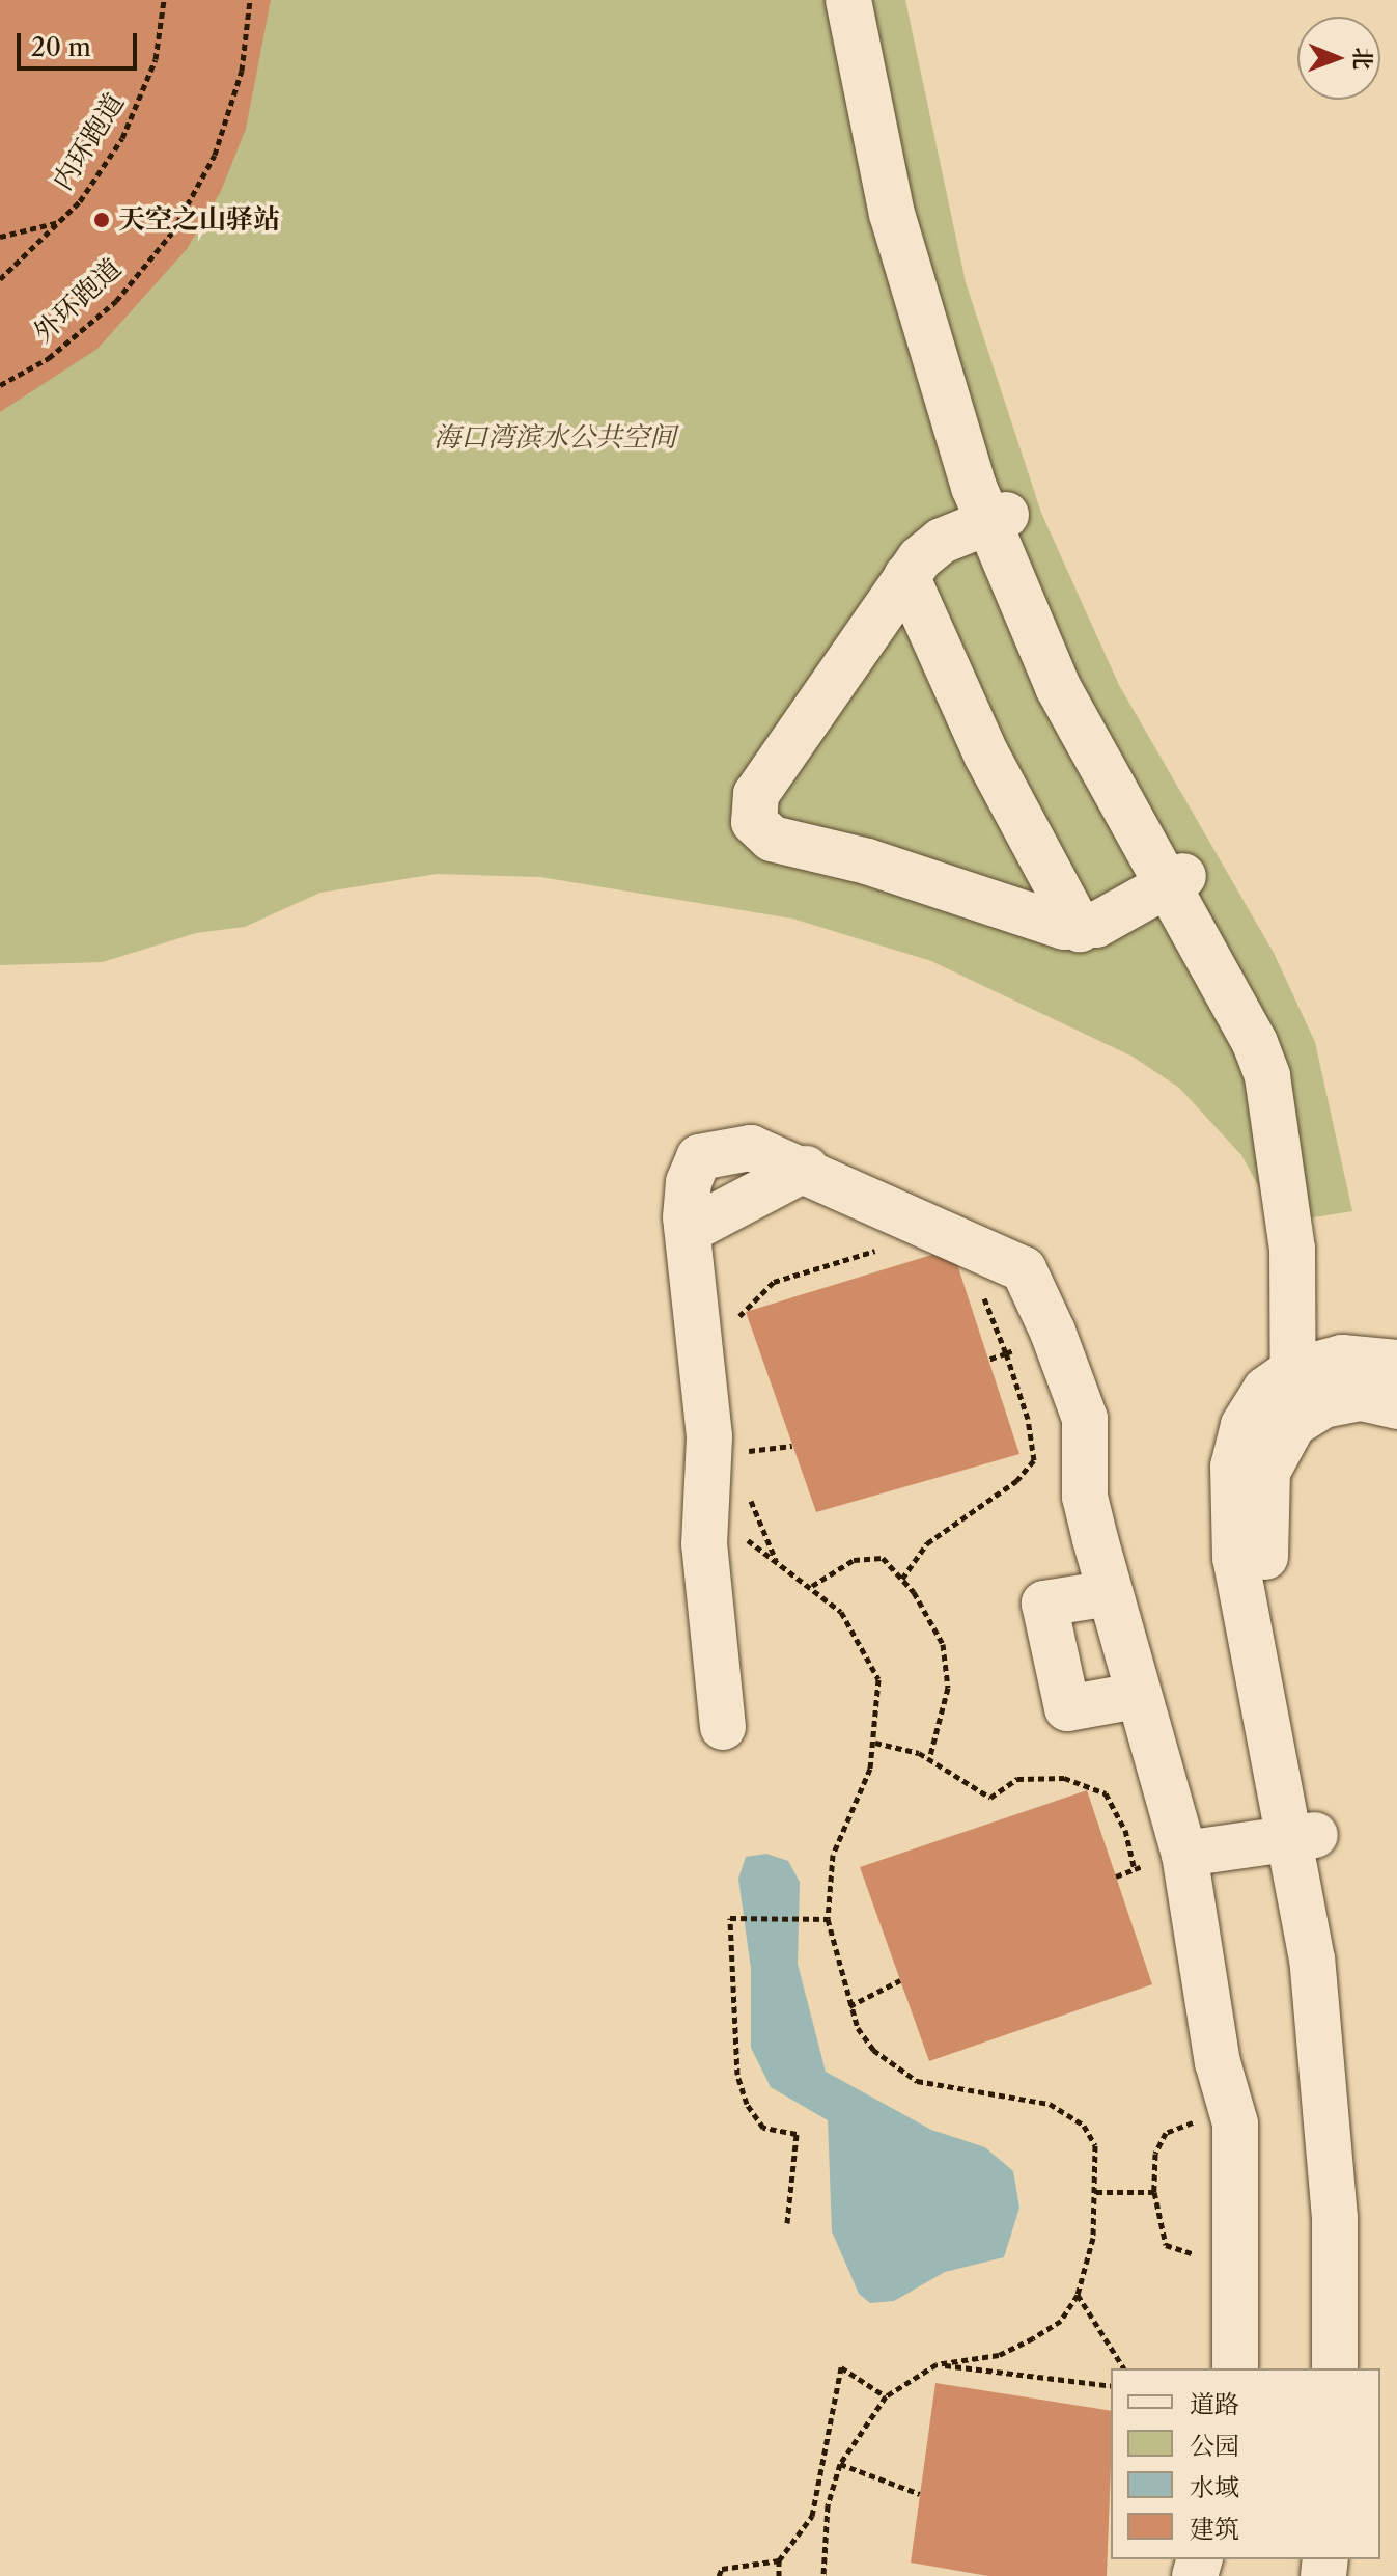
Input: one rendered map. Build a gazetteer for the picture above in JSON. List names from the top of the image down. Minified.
{"streets":{"path":["内环跑道","外环跑道"]},"parks":["海口湾滨水公共空间"],"places":["天空之山驿站"],"legend":["道路","公园","水域","建筑"],"scale_bar":"20 m","north":"right"}
